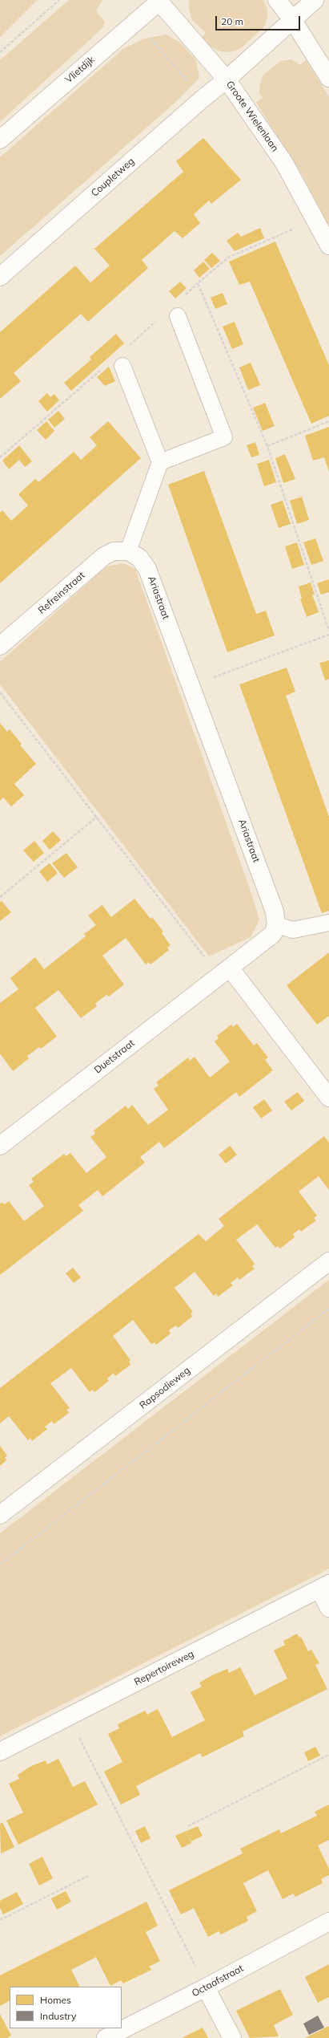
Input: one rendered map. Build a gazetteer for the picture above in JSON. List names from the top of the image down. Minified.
{"streets":{"street":["Vlietdijk","Groote Wielenlaan","Coupletweg","Refreinstraat","Ariastraat","Duetstraat","Rapsodieweg","Repertoireweg","Octaafstraat"]},"crossings":[["Vlietdijk","Groote Wielenlaan"],["Groote Wielenlaan","Coupletweg"],["Refreinstraat","Ariastraat"]],"legend":["Homes","Industry"],"scale_bar":"20 m"}
